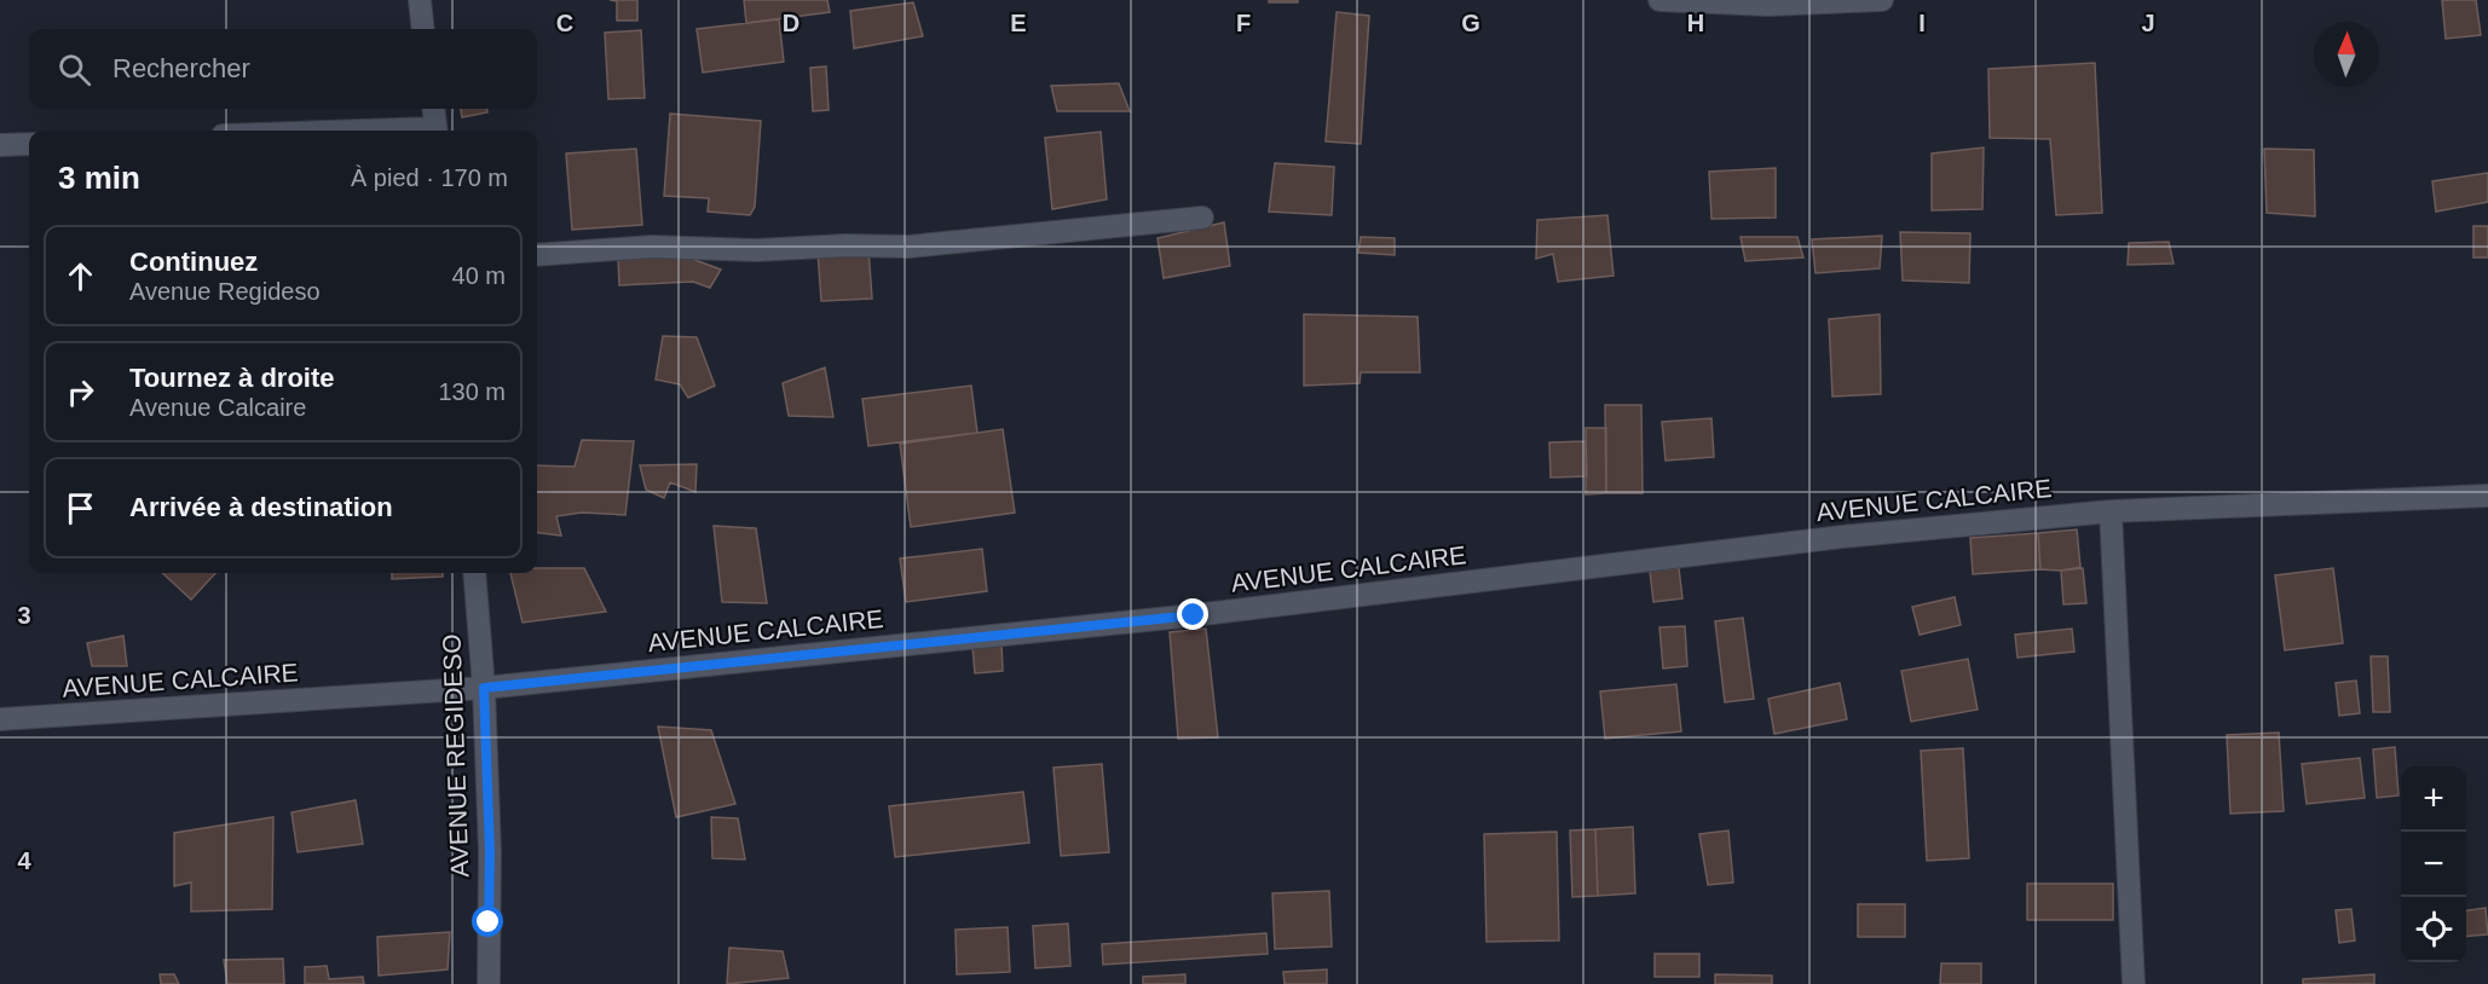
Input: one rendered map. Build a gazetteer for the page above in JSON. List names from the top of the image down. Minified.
{"streets":{"street":["AVENUE CALCAIRE","AVENUE REGIDESO"]},"crossings":[["AVENUE CALCAIRE","AVENUE REGIDESO"]],"north":"top","page":{"search":"Rechercher","heading":["3 min","À pied · 170 m"],"list":[["Continuez","Avenue Regideso","40 m"],["Tournez à droite","Avenue Calcaire","130 m"],"Arrivée à destination"],"map_buttons":["+","−"]},"grid":{"columns":["C","D","E","F","G","H","I","J"],"rows":["3","4"]}}
